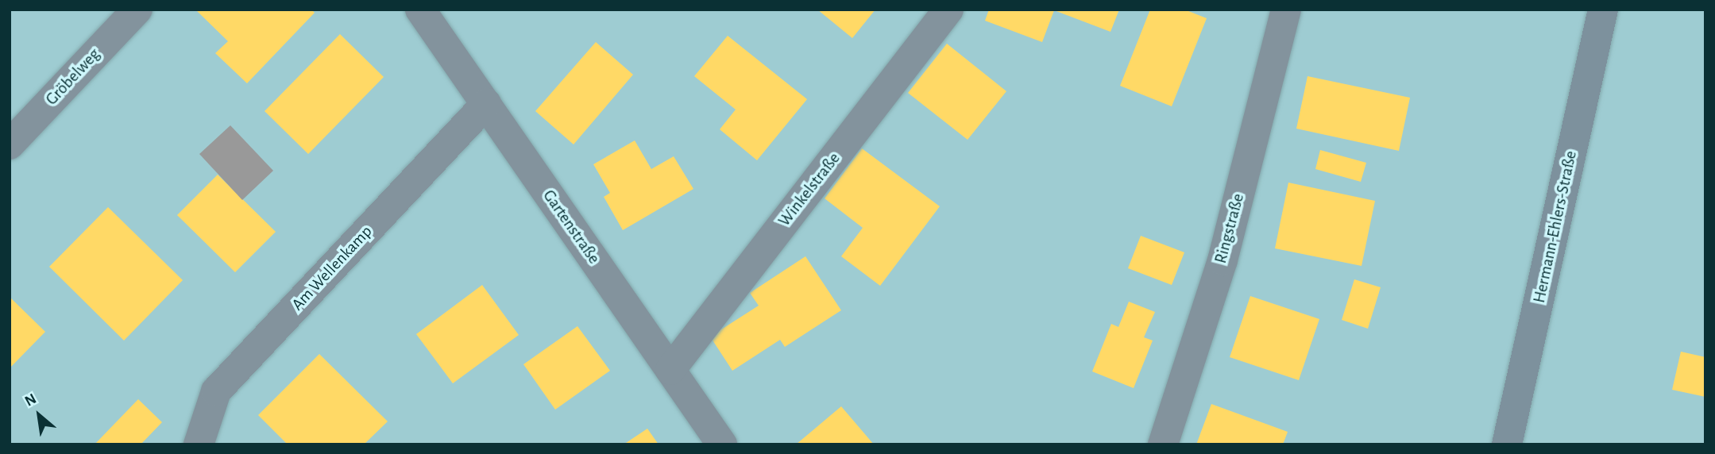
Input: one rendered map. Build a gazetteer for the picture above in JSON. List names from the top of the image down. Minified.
{"streets":{"street":["Gröbelweg","Winkelstraße","Gartenstraße","Hermann-Ehlers-Straße","Ringstraße","Am Wellenkamp"]},"crossings":[["Winkelstraße","Gartenstraße"],["Gartenstraße","Am Wellenkamp"]],"north":"top left"}
